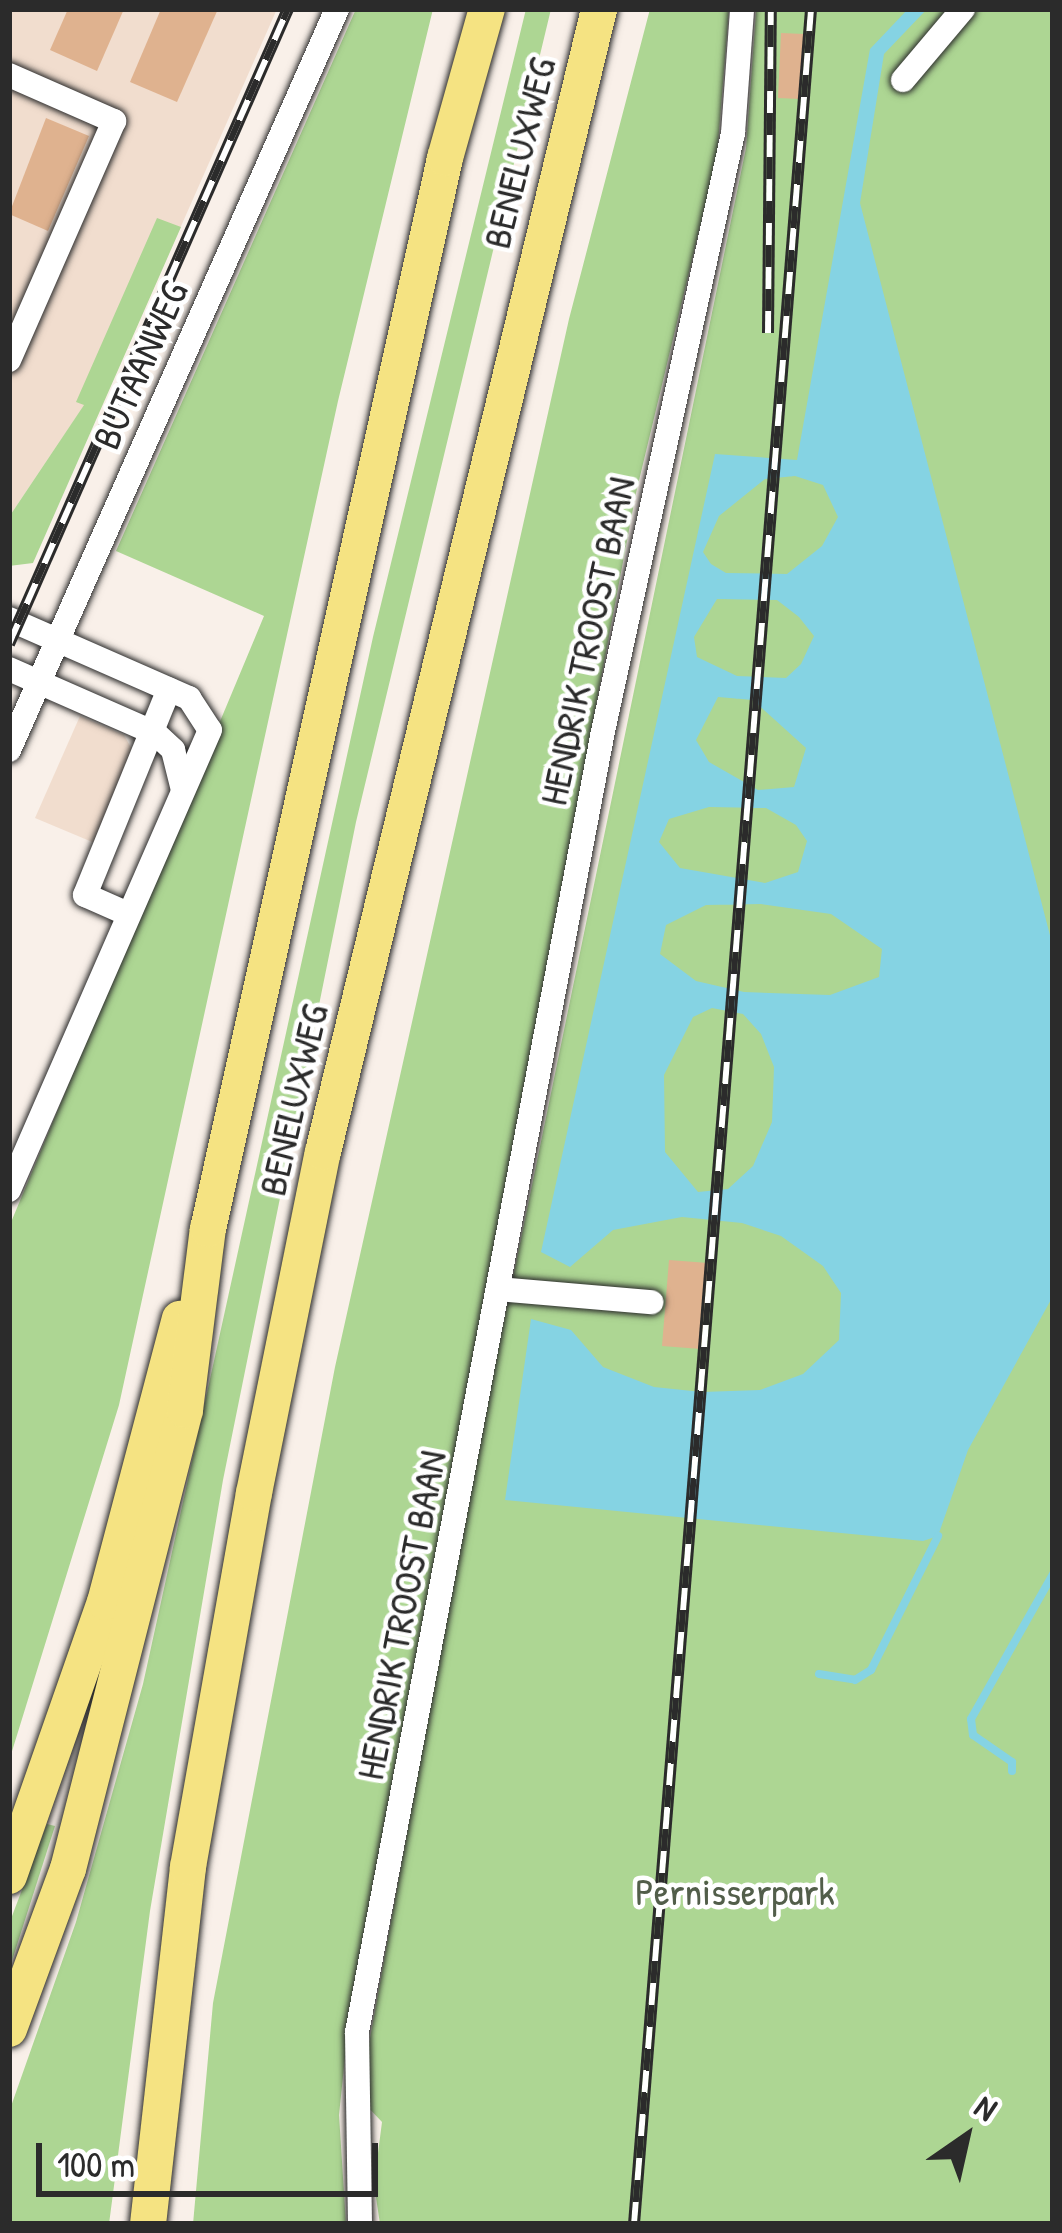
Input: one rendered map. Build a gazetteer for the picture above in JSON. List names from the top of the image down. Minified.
{"streets":{"highway":["BENELUXWEG"],"street":["BUTAANWEG","HENDRIK TROOST BAAN"]},"parks":["Pernisserpark"],"scale_bar":"100 m","north":"top right"}
